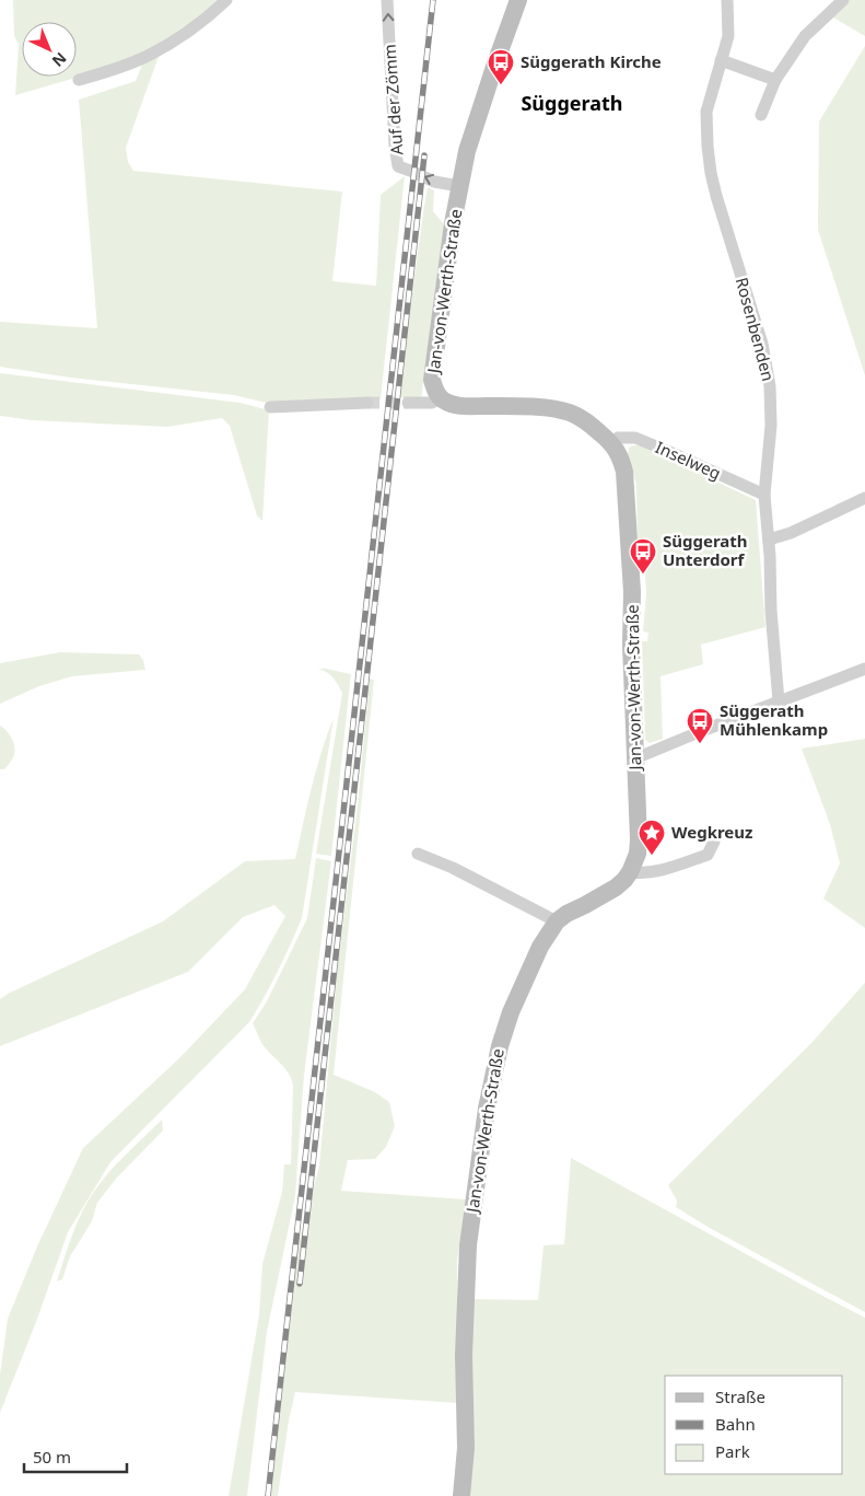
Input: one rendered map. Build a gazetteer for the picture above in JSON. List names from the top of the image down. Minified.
{"streets":{"main road":["Jan-von-Werth-Straße"],"street":["Auf der Zömm","Rosenbenden","Inselweg"]},"crossings":[["Auf der Zömm","Jan-von-Werth-Straße"],["Jan-von-Werth-Straße","Inselweg"],["Rosenbenden","Inselweg"]],"one_way":["Auf der Zömm"],"districts":["Süggerath"],"places":{"bus stop":["Süggerath Kirche","Süggerath Unterdorf","Süggerath Mühlenkamp"],"place":["Wegkreuz"]},"legend":["Straße","Bahn","Park"],"scale_bar":"50 m","north":"bottom right"}
